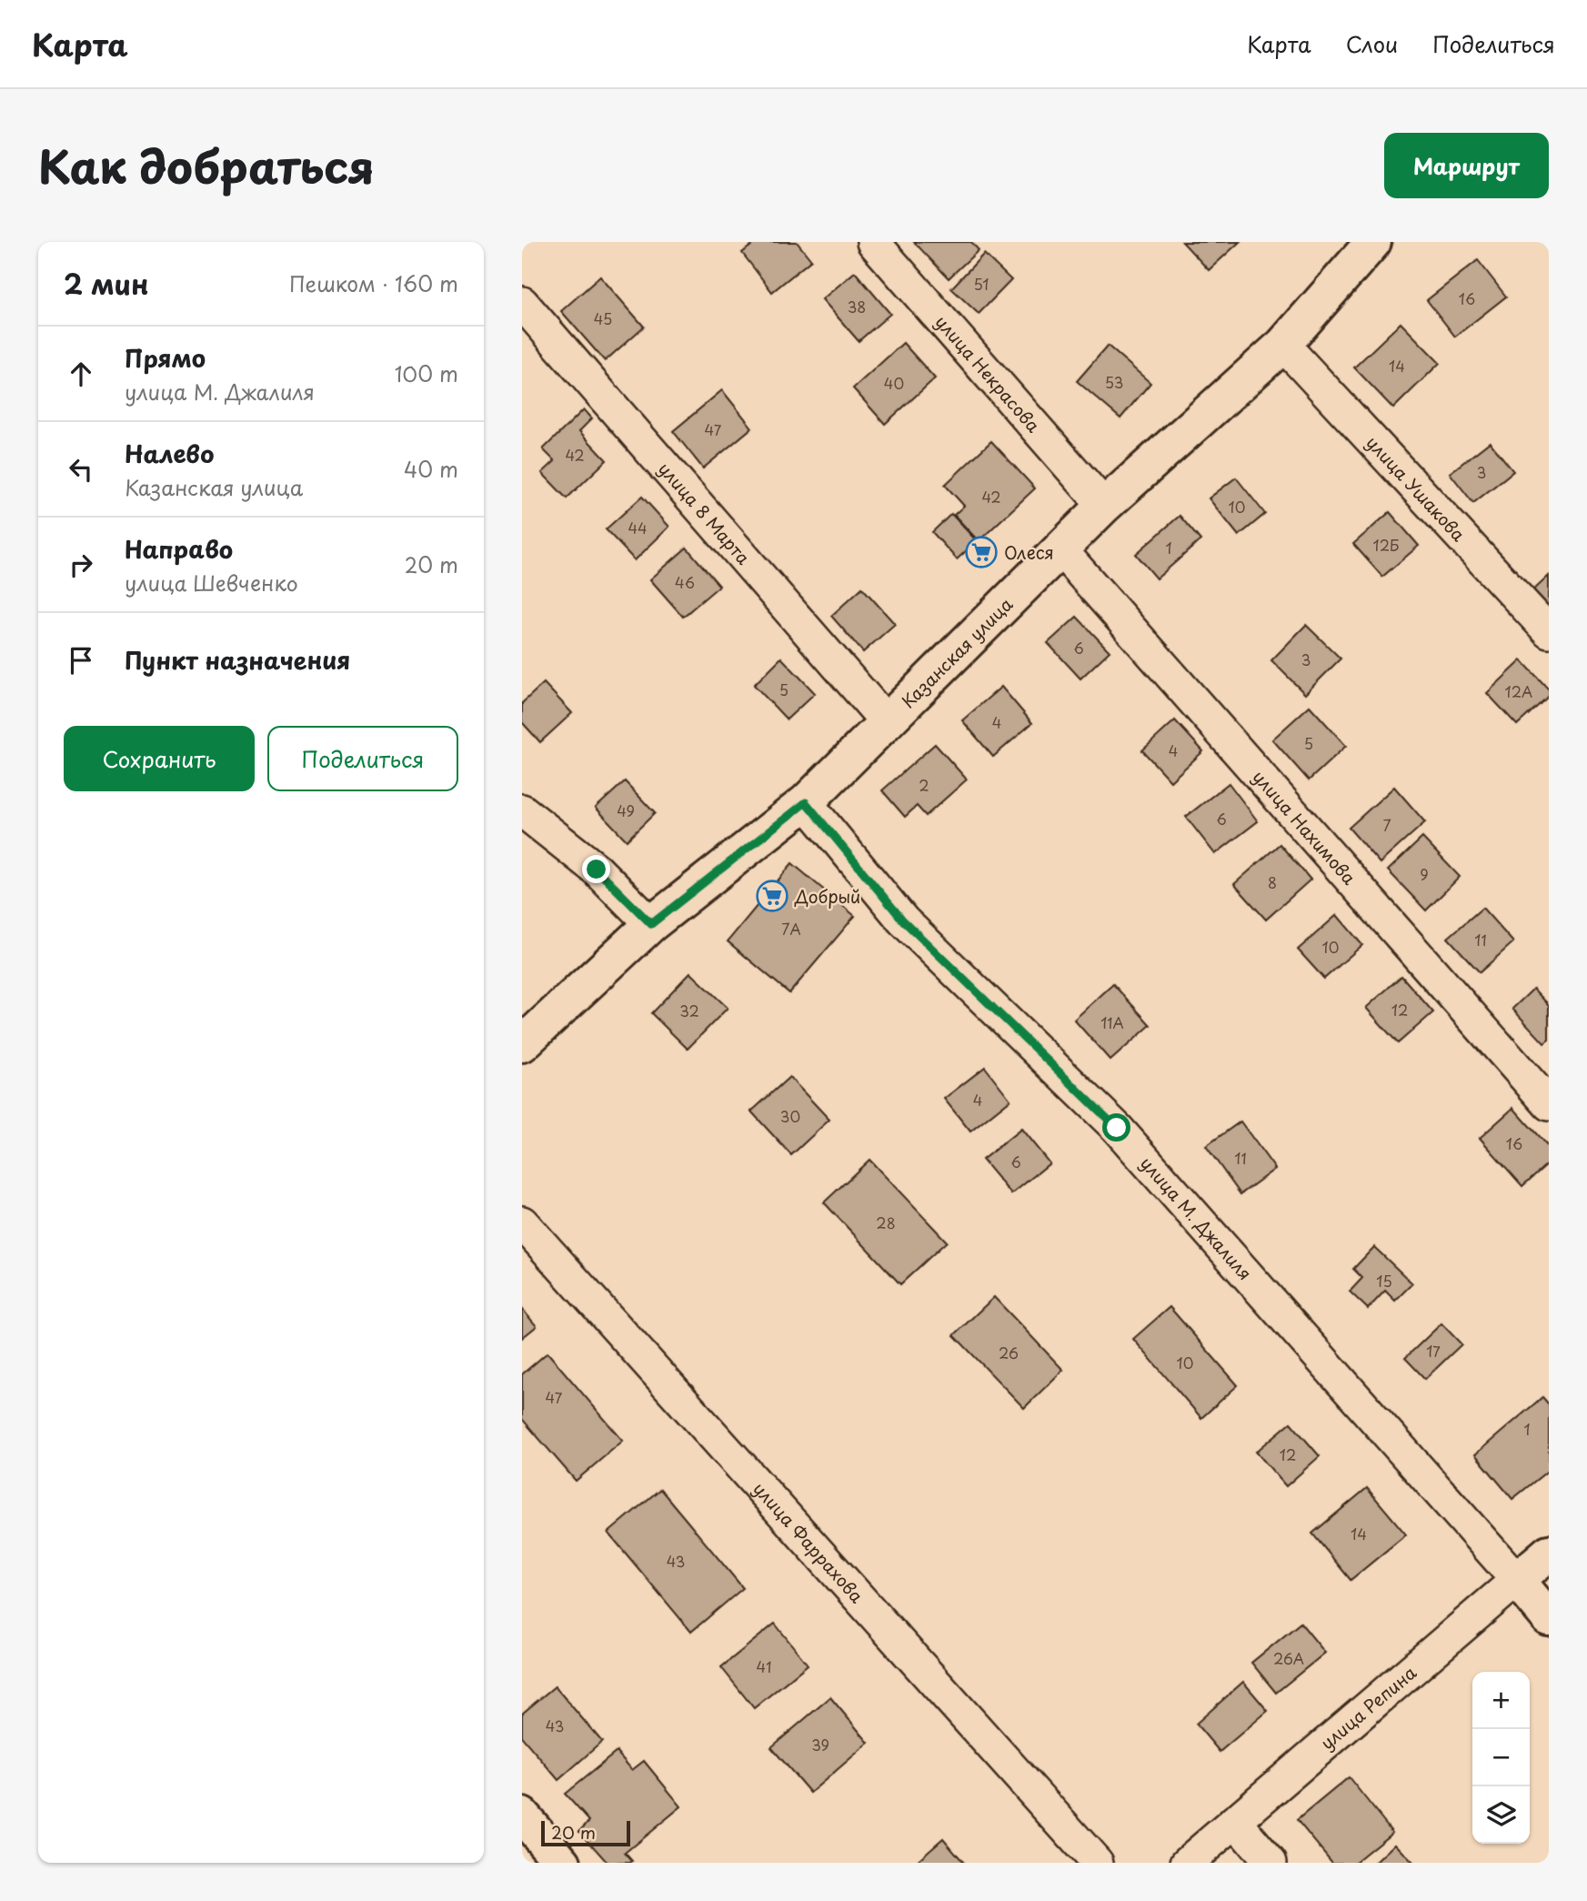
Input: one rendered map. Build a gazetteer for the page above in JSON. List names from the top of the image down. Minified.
{"streets":{"street":["улица Некрасова","улица Ушакова","улица 8 Марта","Казанская улица","улица Нахимова","улица М. Джалиля","улица Фаррахова","улица Репина"]},"crossings":[["улица Некрасова","Казанская улица"],["улица Ушакова","Казанская улица"],["улица 8 Марта","Казанская улица"],["Казанская улица","улица Нахимова"],["Казанская улица","улица М. Джалиля"],["улица М. Джалиля","улица Репина"]],"places":{"supermarket":["Олеся","Добрый"]},"house_numbers":["51","16","38","45","14","53","40","47","42","3","42","10","44","12Б","1","46","6","3","5","12А","4","5","4","2","49","6","7","9","8","7А","11","10","12","32","11А","4","30","16","11","6","28","15","17","26","10","47","1","12","14","43","26А","41","43","39"],"scale_bar":"20 m","page":{"header":"Карта","nav":["Карта","Слои","Поделиться"],"title":"Как добраться","buttons":["Маршрут",["Сохранить","Поделиться"]],"heading":["2 мин","Пешком · 160 m"],"list":[["Прямо","улица М. Джалиля","100 m"],["Налево","Казанская улица","40 m"],["Направо","улица Шевченко","20 m"],"Пункт назначения"],"map_buttons":["+","−"],"scale":"20 m"}}
